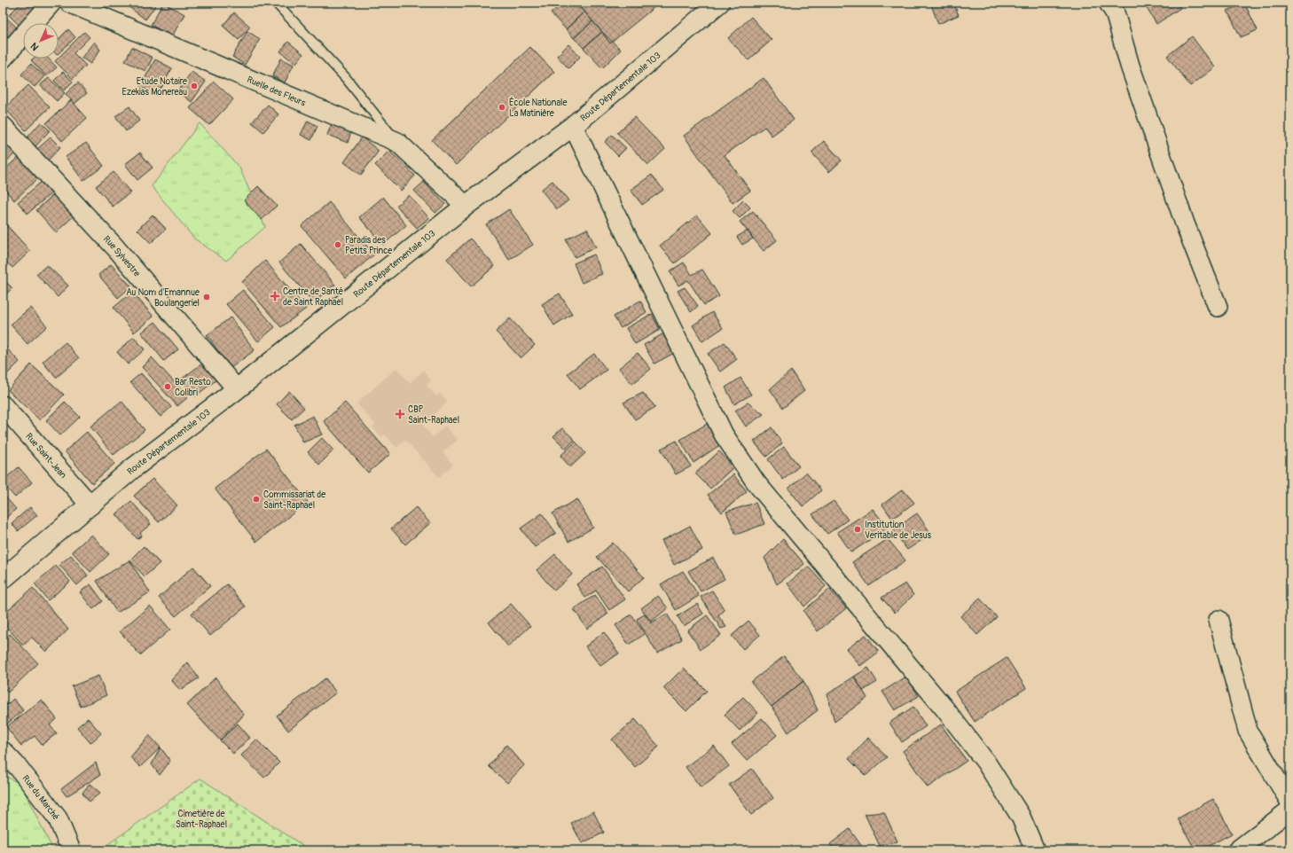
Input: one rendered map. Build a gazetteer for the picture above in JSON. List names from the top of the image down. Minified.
{"streets":{"main road":["Route Départementale 103"],"street":["Ruelle des Fleurs","Rue Sylvestre","Rue Saint-Jean","Rue du Marché"]},"crossings":[["Route Départementale 103","Ruelle des Fleurs"],["Route Départementale 103","Rue Sylvestre"],["Route Départementale 103","Rue Saint-Jean"]],"parks":["Cimetière de Saint-Raphaël"],"places":{"other":["Etude Notaire Ezekias Monereau","École Nationale La Matinière","Paradis des Petits Prince","Au Nom d'Emannue Boulangeriel","Bar Resto Colibri","Commissariat de Saint-Raphaël","Institution Veritable de Jesus"],"health":["Centre de Santé de Saint Raphaël","CBP Saint-Raphaël"]},"north":"bottom left"}
